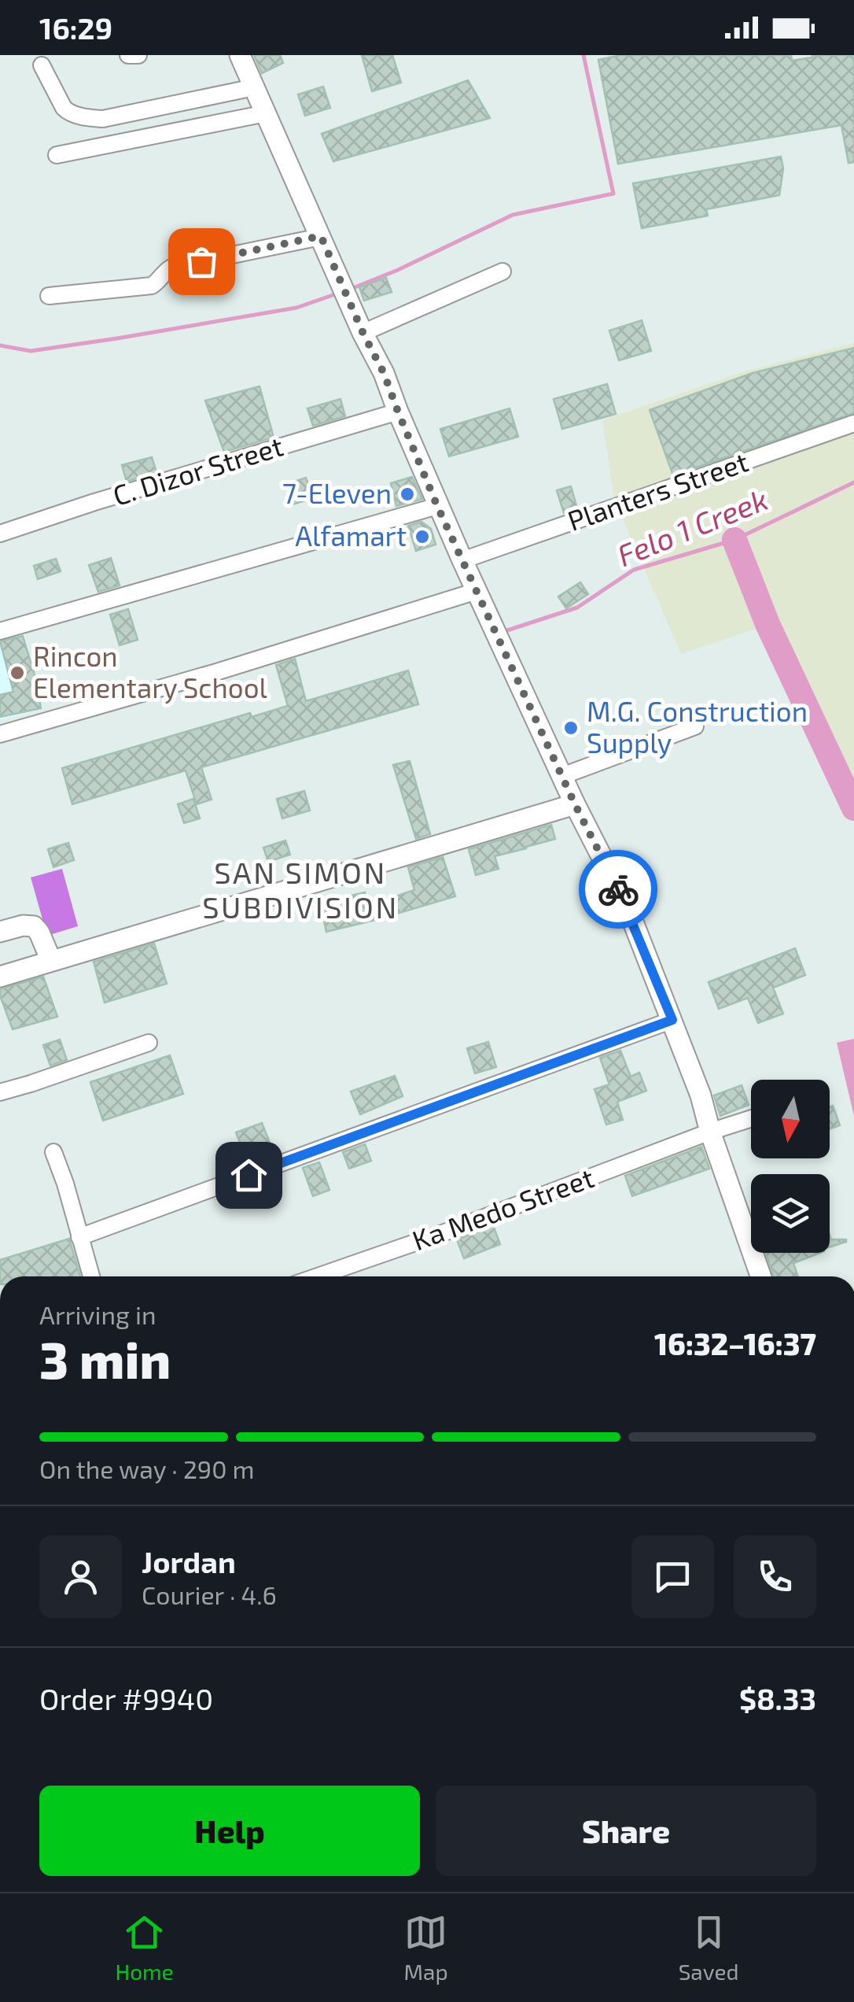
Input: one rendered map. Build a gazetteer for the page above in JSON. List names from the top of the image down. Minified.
{"streets":{"street":["C. Dizor Street","Planters Street","Ka Medo Street"]},"districts":["SAN SIMON SUBDIVISION"],"water":["Felo 1 Creek"],"places":["7-Eleven","Alfamart","Rincon Elementary School","M.G. Construction Supply"],"north":"bottom","page":{"status":"16:29","heading":["3 min","Arriving in","16:32–16:37"],"panel":["Jordan","Courier · 4.6","Order #9940","$8.33"],"bar":"On the way · 290 m","buttons":["Help","Share"],"tabs":["Home","Map","Saved"]}}
